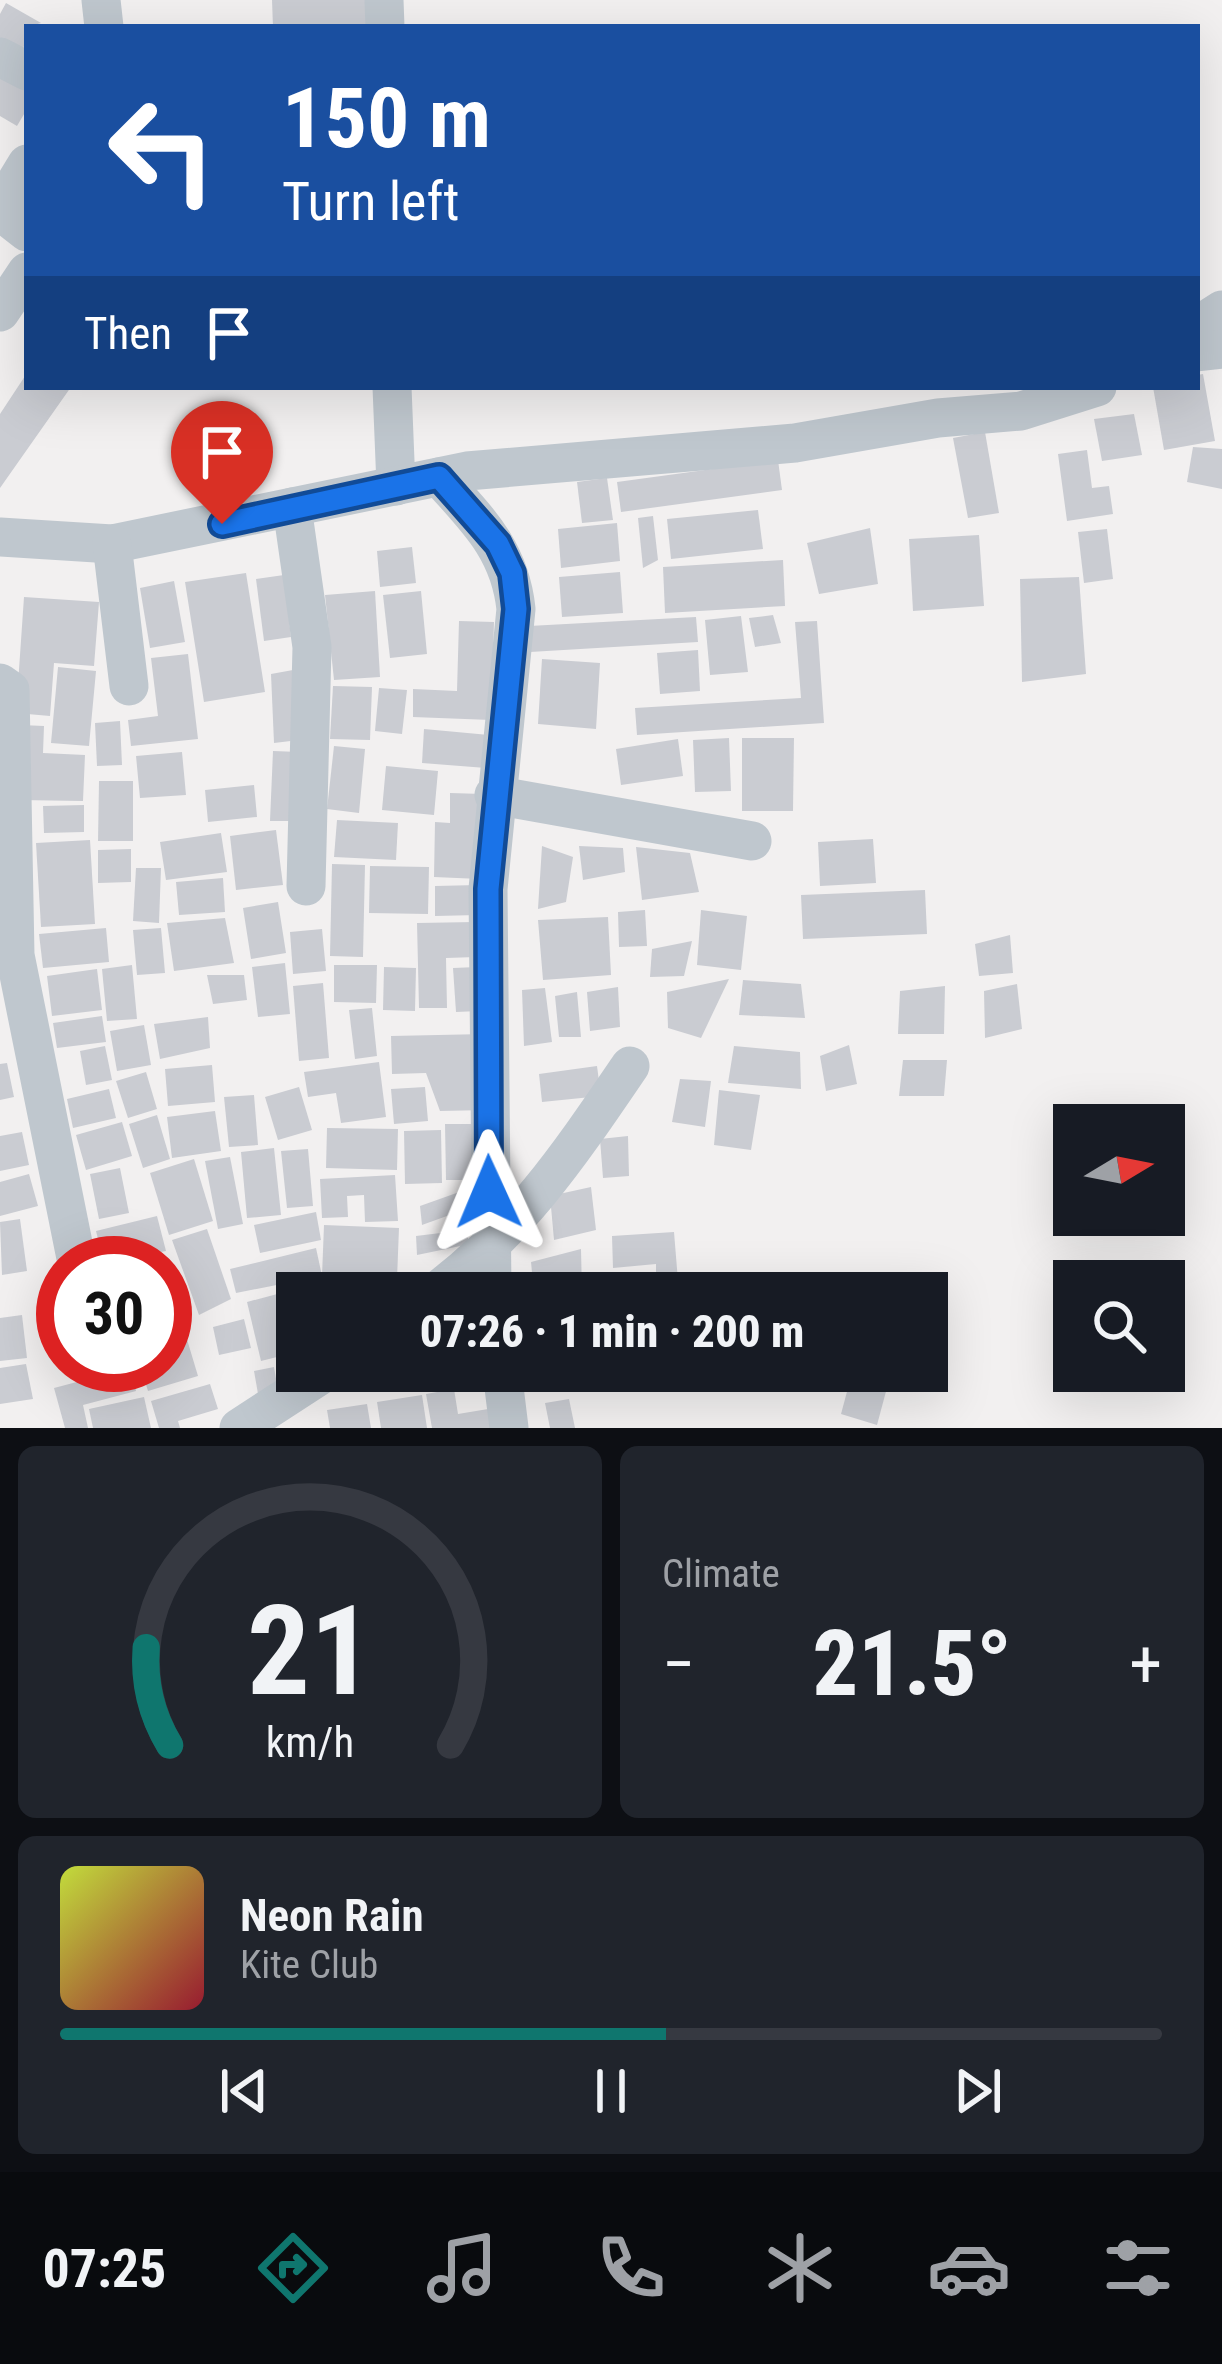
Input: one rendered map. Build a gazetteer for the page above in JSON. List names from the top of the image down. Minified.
{"north":"right","page":{"turn":["150 m","Turn left"],"then":"Then","limit":"30","trip":"07:26 · 1 min · 200 m","tile":"Climate","heat":["−","21.5°","+"],"song":["Neon Rain","Kite Club"],"tabs":"07:25","gauge":["21","km/h"]}}
